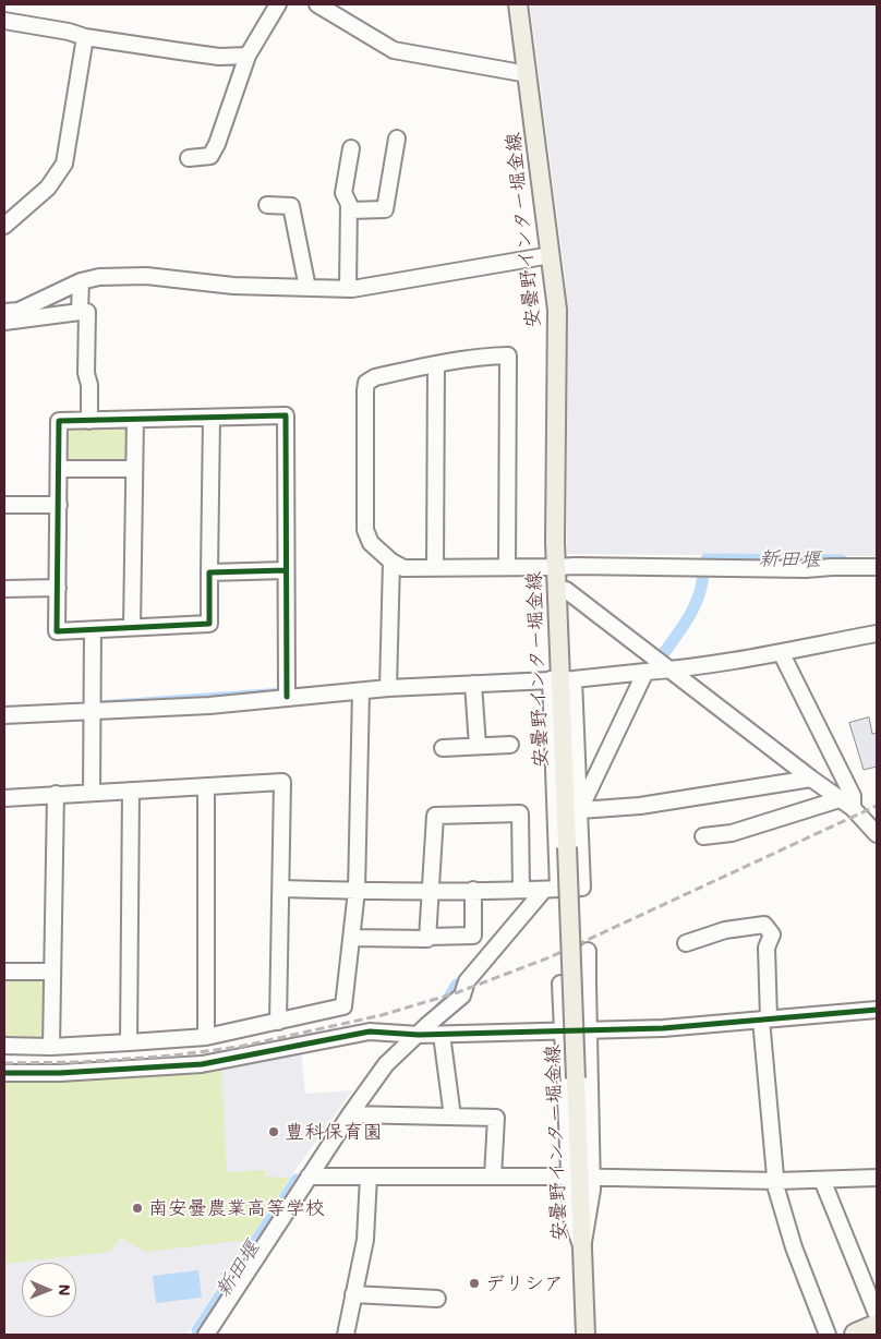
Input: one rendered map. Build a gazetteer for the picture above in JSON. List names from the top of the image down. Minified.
{"streets":{"main road":["安曇野インター堀金線"]},"water":["新田堰"],"places":["豊科保育園","南安曇農業高等学校","デリシア"],"north":"right"}
